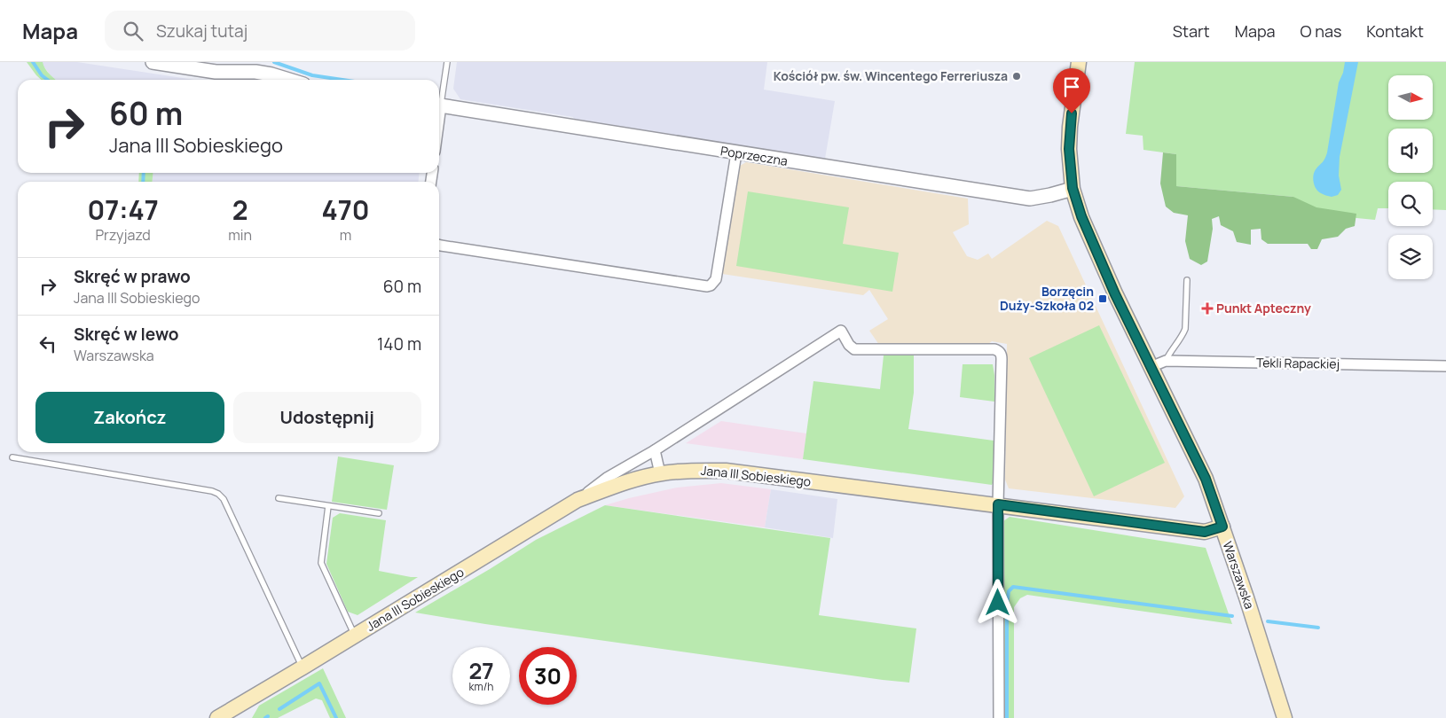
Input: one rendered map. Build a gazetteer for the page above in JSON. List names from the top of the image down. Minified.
{"streets":{"main road":["Jana III Sobieskiego","Warszawska"],"street":["Poprzeczna","Tekli Rapackiej"]},"crossings":[["Poprzeczna","Warszawska"],["Tekli Rapackiej","Warszawska"],["Jana III Sobieskiego","Warszawska"]],"places":{"other":["Kościół pw. św. Wincentego Ferreriusza"],"transit":["Borzęcin Duży-Szkoła 02"],"health":["Punkt Apteczny"]},"north":"right","page":{"header":"Mapa","search":"Szukaj tutaj","nav":["Start","Mapa","O nas","Kontakt"],"turn":["60 m","Jana III Sobieskiego"],"eta":["07:47","Przyjazd","2","min","470","m"],"list":[{"name":"Skręć w prawo","note":"Jana III Sobieskiego","value":"60 m"},{"name":"Skręć w lewo","note":"Warszawska","value":"140 m"}],"buttons":["Zakończ","Udostępnij"],"speed":"27 km/h","limit":"30"}}
